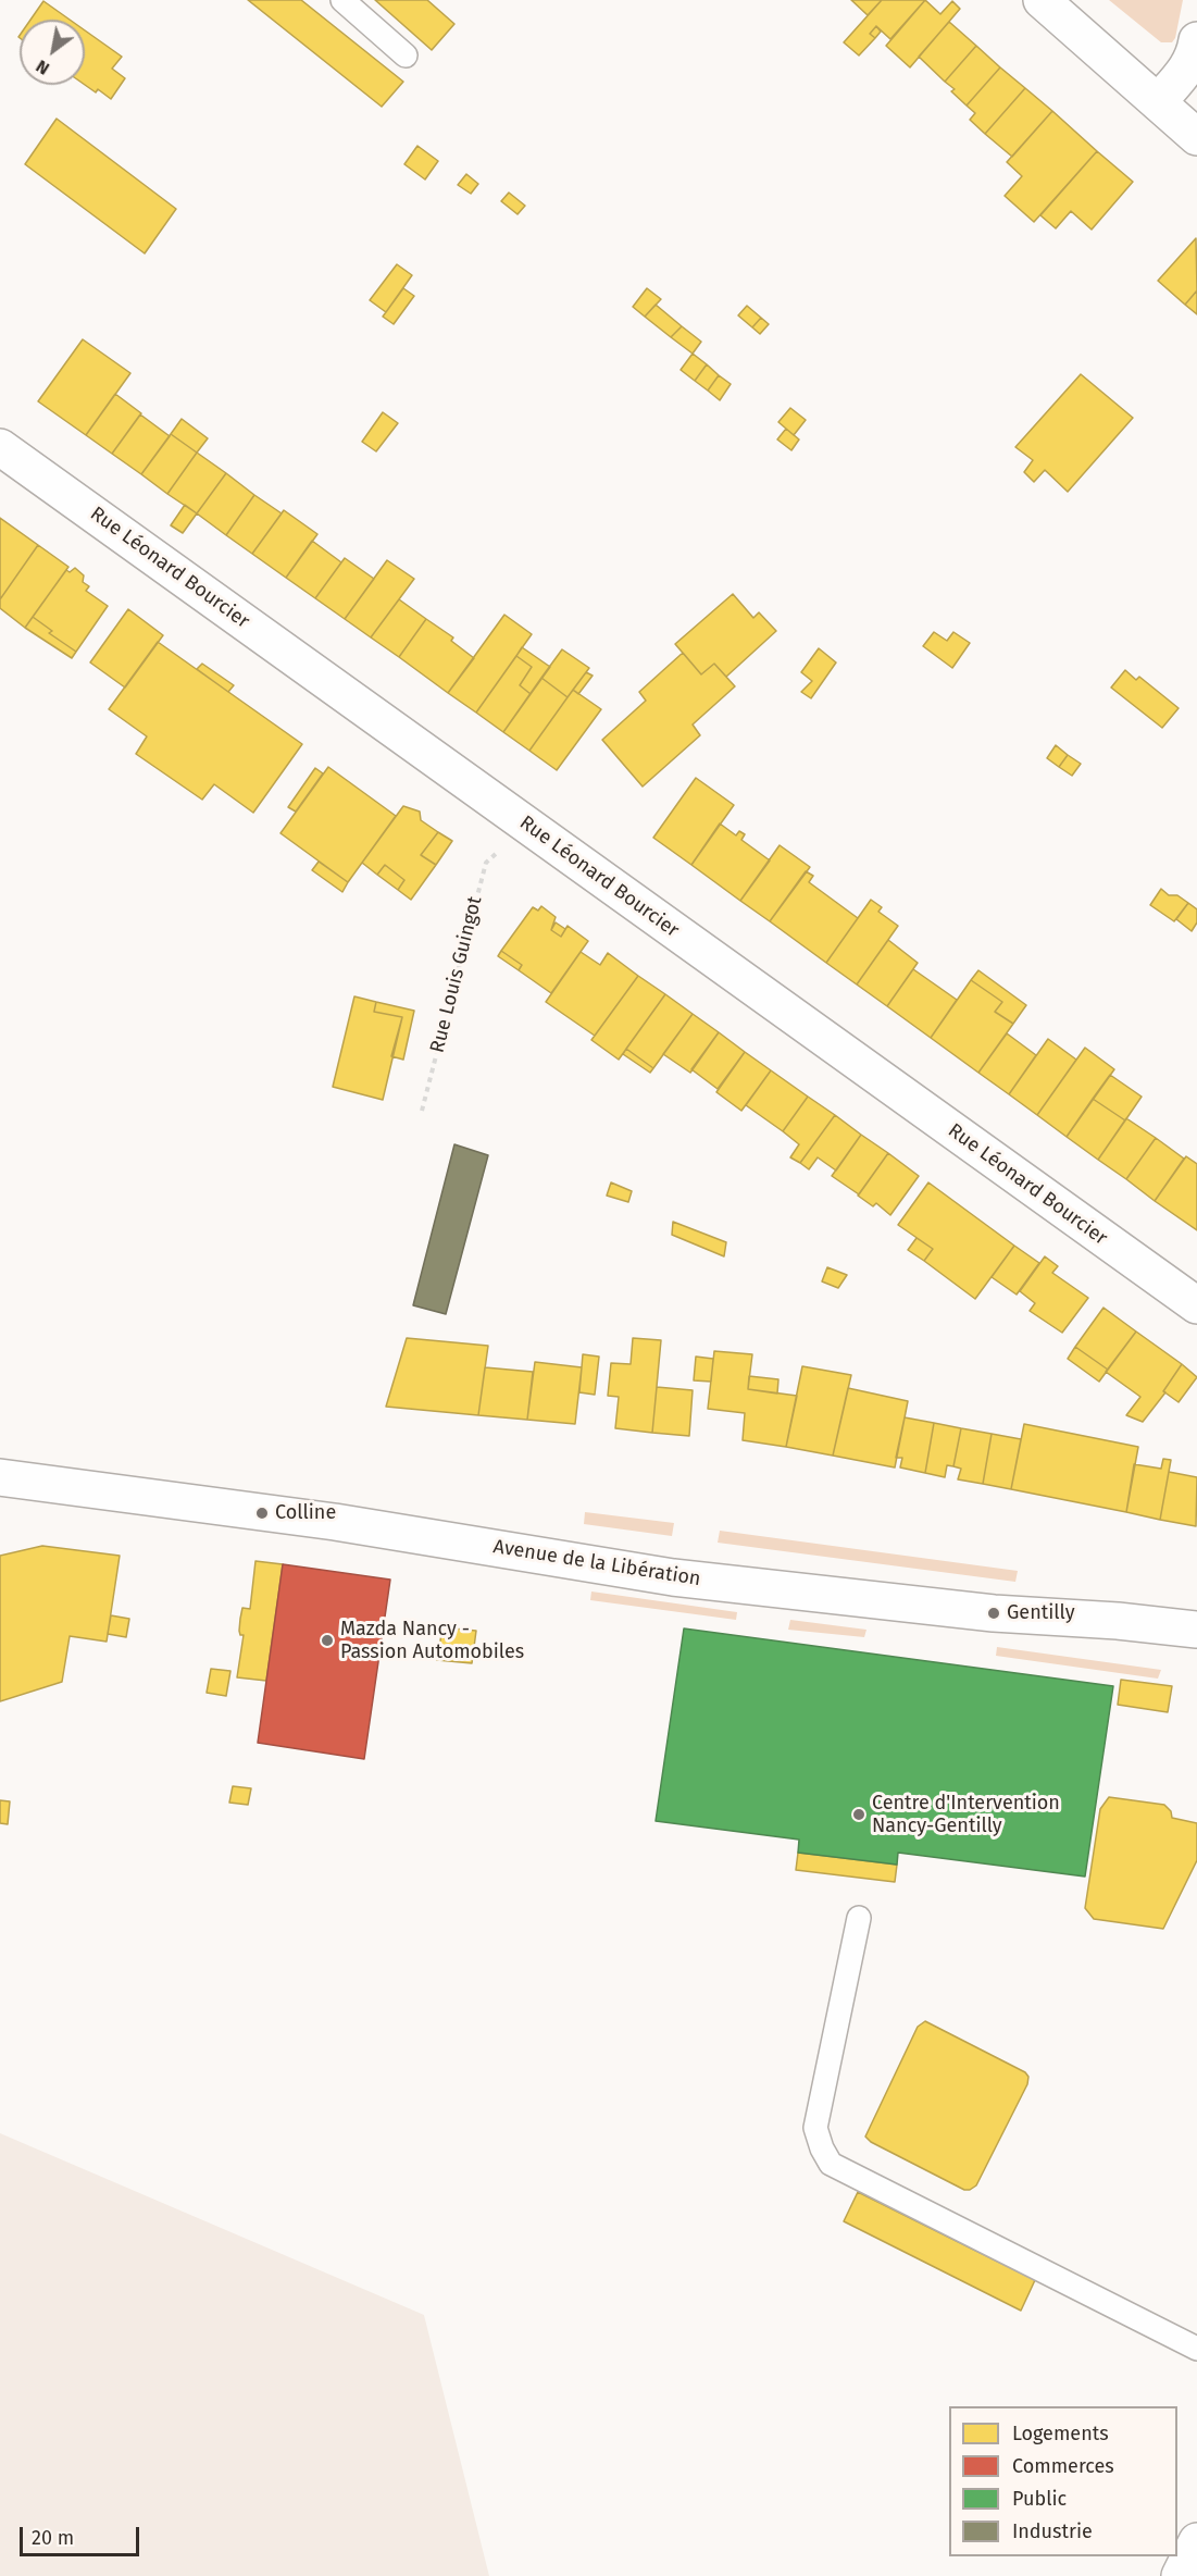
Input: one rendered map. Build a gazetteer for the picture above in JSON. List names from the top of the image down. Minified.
{"streets":{"street":["Rue Léonard Bourcier","Avenue de la Libération"],"path":["Rue Louis Guingot"]},"places":["Colline","Gentilly","Mazda Nancy - Passion Automobiles","Centre d'Intervention Nancy-Gentilly"],"legend":["Logements","Commerces","Public","Industrie"],"scale_bar":"20 m","north":"bottom left"}
